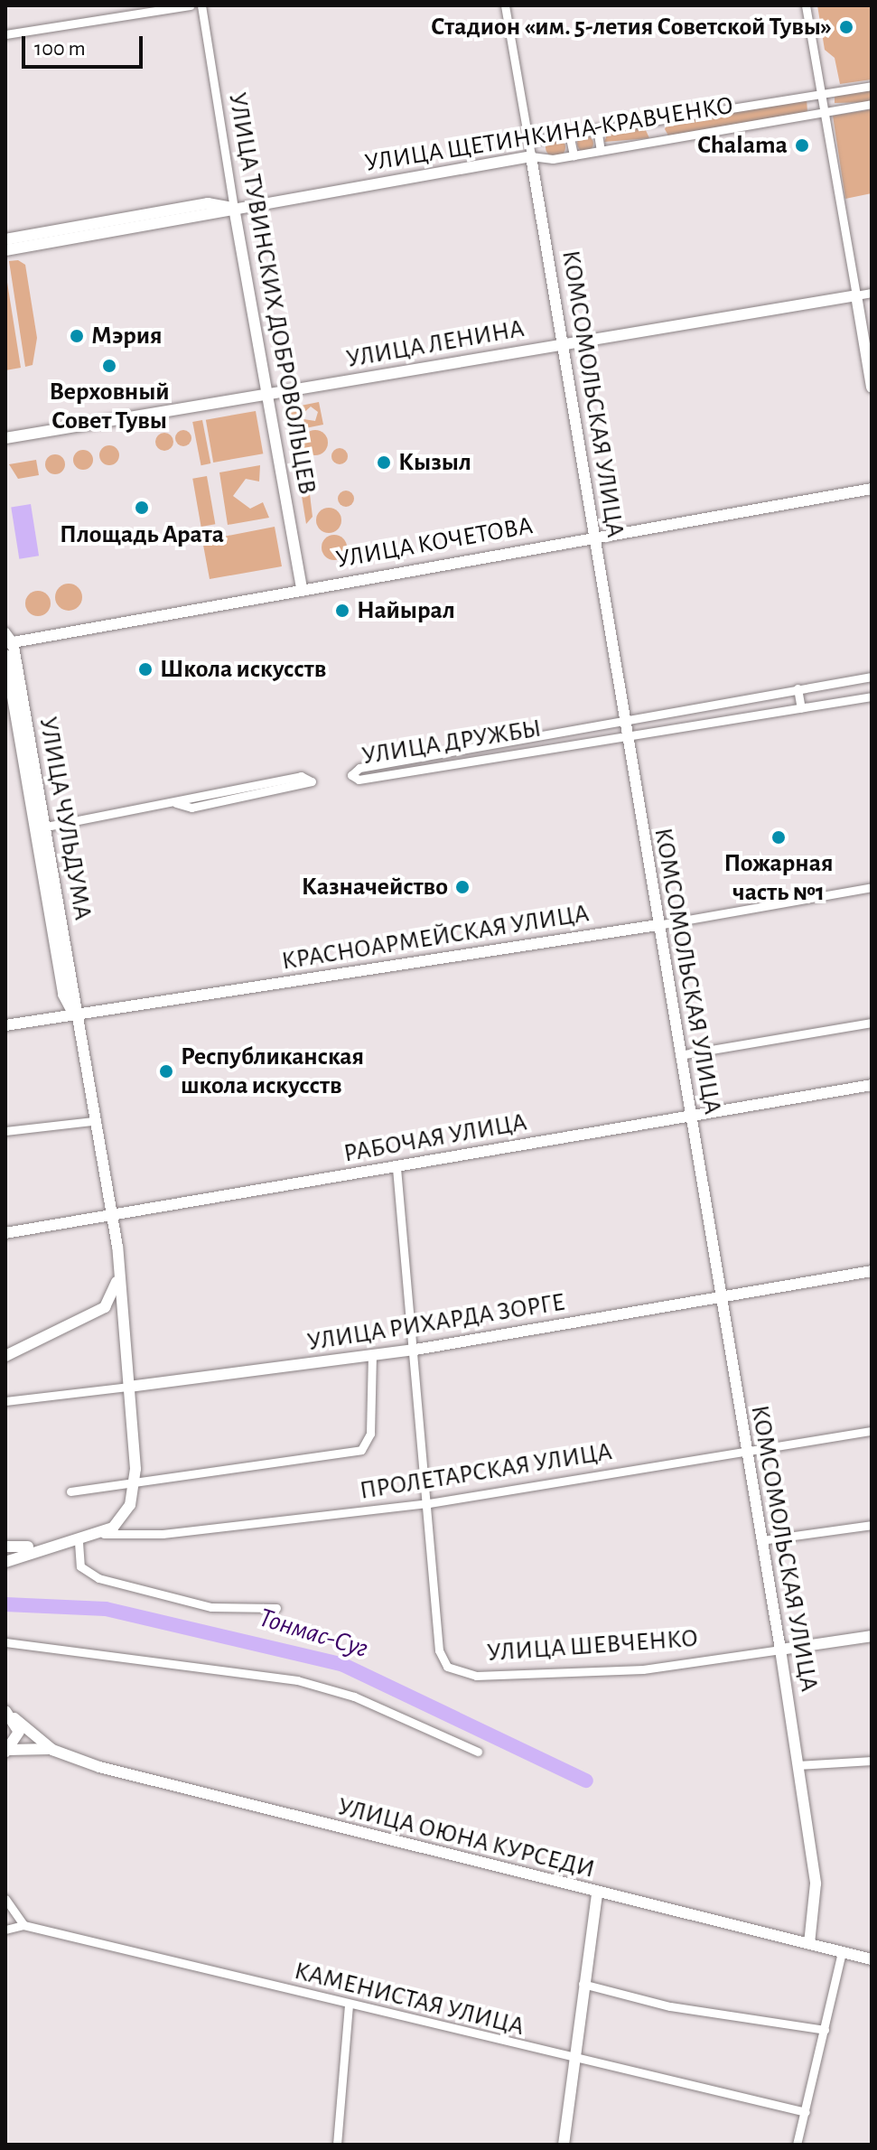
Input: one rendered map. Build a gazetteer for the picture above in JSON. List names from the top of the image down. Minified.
{"streets":{"street":["УЛИЦА ЩЕТИНКИНА-КРАВЧЕНКО","УЛИЦА ТУВИНСКИХ ДОБРОВОЛЬЦЕВ","УЛИЦА ЛЕНИНА","КОМСОМОЛЬСКАЯ УЛИЦА","УЛИЦА КОЧЕТОВА","УЛИЦА ДРУЖБЫ","УЛИЦА ЧУЛЬДУМА","КРАСНОАРМЕЙСКАЯ УЛИЦА","РАБОЧАЯ УЛИЦА","УЛИЦА РИХАРДА ЗОРГЕ","ПРОЛЕТАРСКАЯ УЛИЦА","УЛИЦА ШЕВЧЕНКО","УЛИЦА ОЮНА КУРСЕДИ","КАМЕНИСТАЯ УЛИЦА"]},"crossings":[["УЛИЦА ЩЕТИНКИНА-КРАВЧЕНКО","УЛИЦА ТУВИНСКИХ ДОБРОВОЛЬЦЕВ"],["УЛИЦА ЩЕТИНКИНА-КРАВЧЕНКО","КОМСОМОЛЬСКАЯ УЛИЦА"],["УЛИЦА ТУВИНСКИХ ДОБРОВОЛЬЦЕВ","УЛИЦА ЛЕНИНА"],["УЛИЦА ТУВИНСКИХ ДОБРОВОЛЬЦЕВ","УЛИЦА КОЧЕТОВА"],["УЛИЦА ЛЕНИНА","КОМСОМОЛЬСКАЯ УЛИЦА"],["КОМСОМОЛЬСКАЯ УЛИЦА","УЛИЦА КОЧЕТОВА"],["КОМСОМОЛЬСКАЯ УЛИЦА","УЛИЦА ДРУЖБЫ"],["КОМСОМОЛЬСКАЯ УЛИЦА","КРАСНОАРМЕЙСКАЯ УЛИЦА"],["КОМСОМОЛЬСКАЯ УЛИЦА","РАБОЧАЯ УЛИЦА"],["КОМСОМОЛЬСКАЯ УЛИЦА","УЛИЦА РИХАРДА ЗОРГЕ"],["КОМСОМОЛЬСКАЯ УЛИЦА","ПРОЛЕТАРСКАЯ УЛИЦА"],["КОМСОМОЛЬСКАЯ УЛИЦА","УЛИЦА ШЕВЧЕНКО"],["КОМСОМОЛЬСКАЯ УЛИЦА","УЛИЦА ОЮНА КУРСЕДИ"],["УЛИЦА КОЧЕТОВА","УЛИЦА ЧУЛЬДУМА"],["УЛИЦА ЧУЛЬДУМА","КРАСНОАРМЕЙСКАЯ УЛИЦА"],["УЛИЦА ЧУЛЬДУМА","РАБОЧАЯ УЛИЦА"],["УЛИЦА ЧУЛЬДУМА","УЛИЦА РИХАРДА ЗОРГЕ"],["УЛИЦА ЧУЛЬДУМА","ПРОЛЕТАРСКАЯ УЛИЦА"],["ПРОЛЕТАРСКАЯ УЛИЦА","УЛИЦА ШЕВЧЕНКО"]],"water":["Тонмас-Суг"],"places":["Стадион «им. 5-летия Советской Тувы»","Chalama","Мэрия","Верховный Совет Тувы","Кызыл","Площадь Арата","Найырал","Школа искусств","Пожарная часть №1","Казначейство","Республиканская школа искусств"],"scale_bar":"100 m"}
